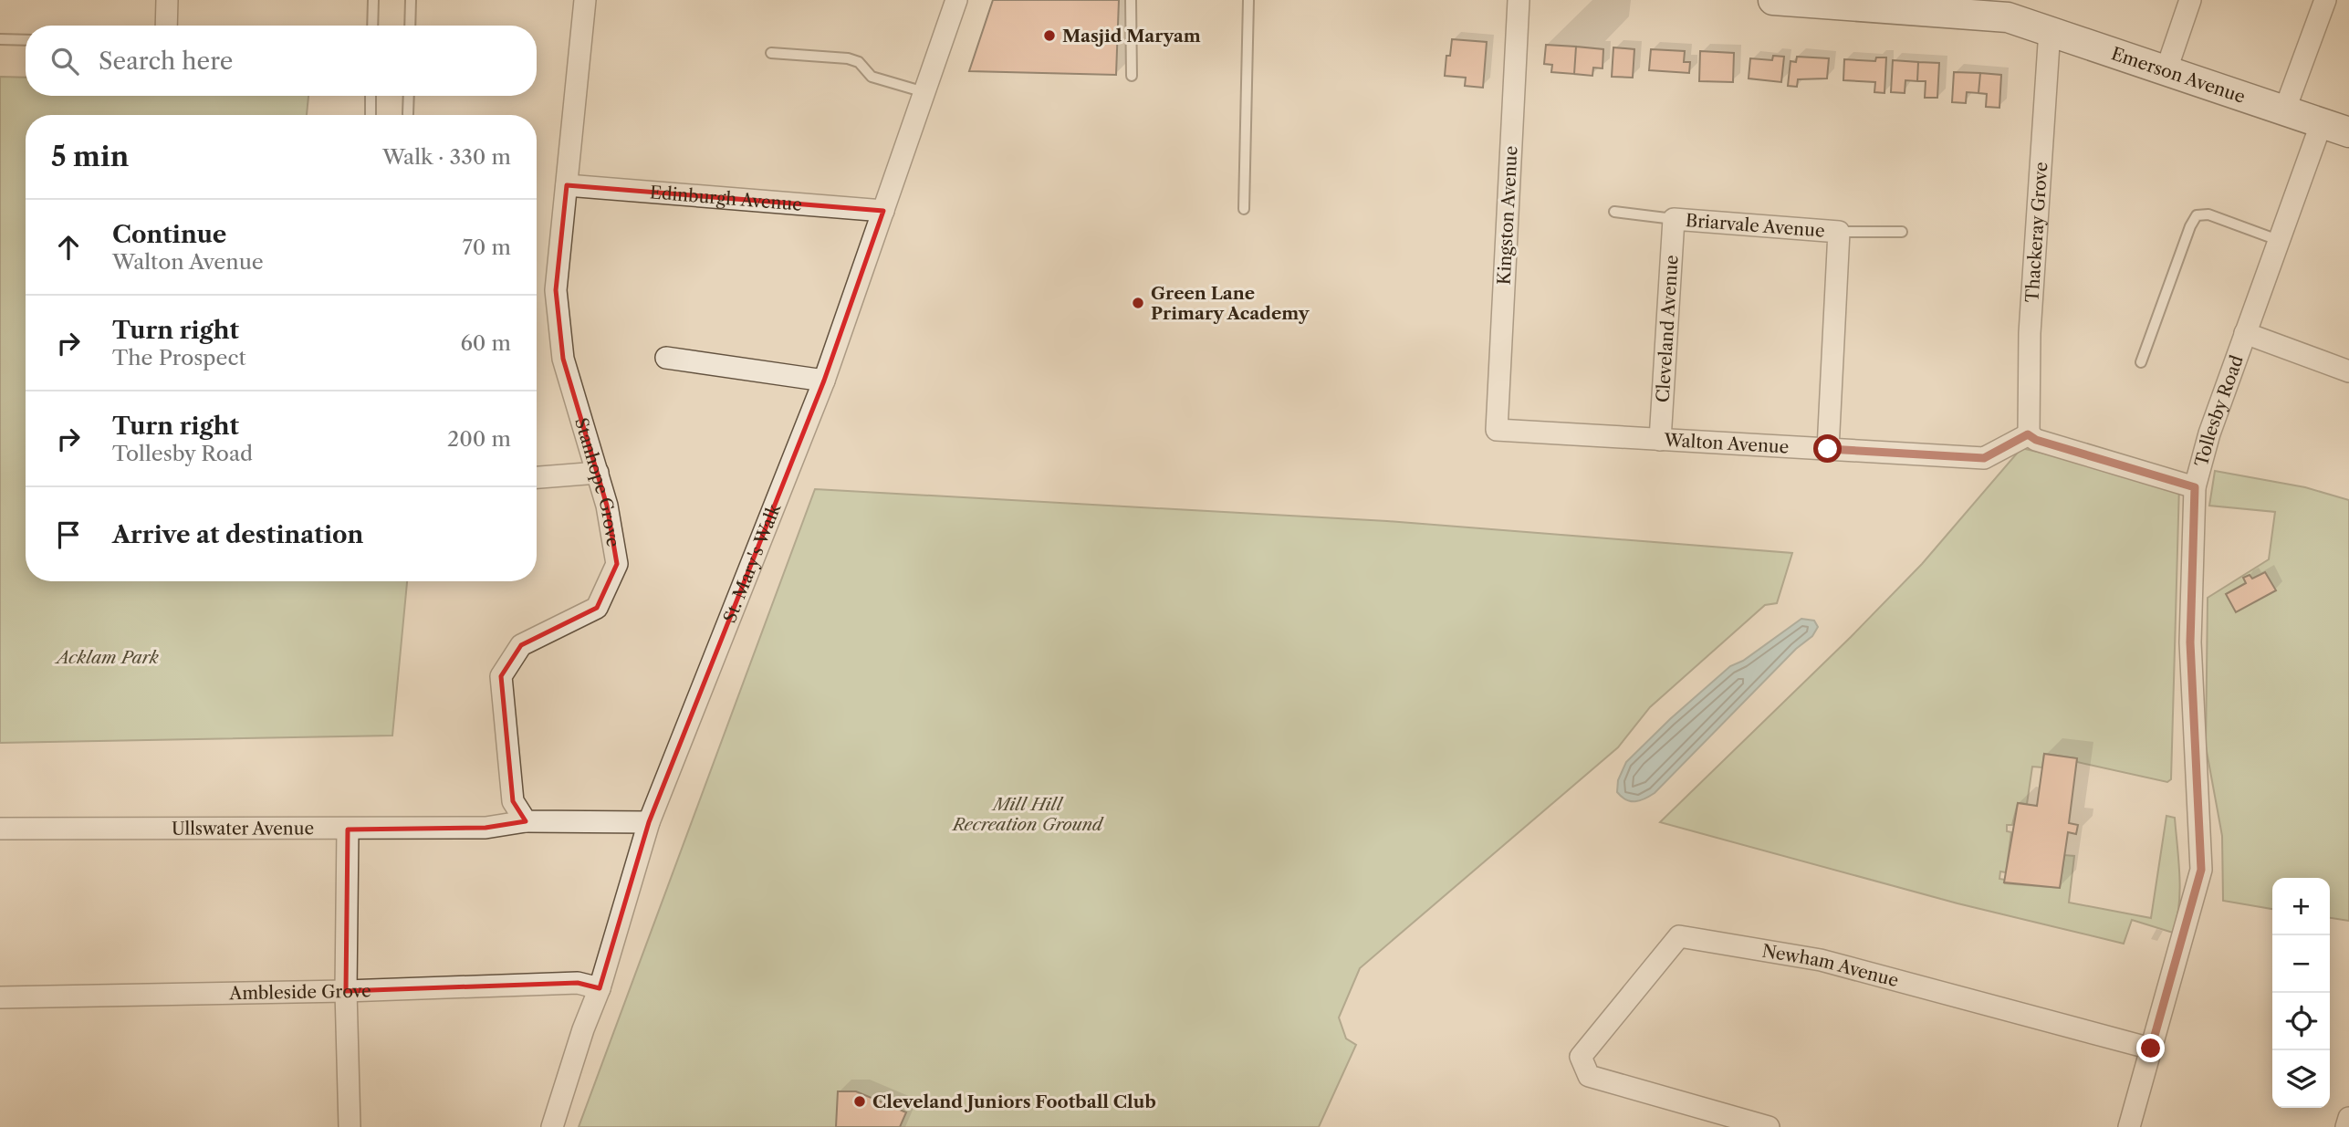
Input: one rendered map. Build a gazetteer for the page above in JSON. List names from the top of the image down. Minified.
{"streets":{"street":["Emerson Avenue","Edinburgh Avenue","Kingston Avenue","Briarvale Avenue","Thackeray Grove","Cleveland Avenue","Tollesby Road","Walton Avenue","Stanhope Grove","St. Mary's Walk","Ullswater Avenue","Newham Avenue","Ambleside Grove"]},"crossings":[["Emerson Avenue","Thackeray Grove"],["Emerson Avenue","Tollesby Road"],["Edinburgh Avenue","Stanhope Grove"],["Edinburgh Avenue","St. Mary's Walk"],["Kingston Avenue","Walton Avenue"],["Briarvale Avenue","Cleveland Avenue"],["Thackeray Grove","Walton Avenue"],["Cleveland Avenue","Walton Avenue"],["Tollesby Road","Newham Avenue"],["Stanhope Grove","Ullswater Avenue"],["St. Mary's Walk","Ambleside Grove"]],"parks":["Acklam Park","Mill Hill Recreation Ground"],"places":["Masjid Maryam","Green Lane Primary Academy","Cleveland Juniors Football Club"],"page":{"search":"Search here","heading":["5 min","Walk · 330 m"],"list":[["Continue","Walton Avenue","70 m"],["Turn right","The Prospect","60 m"],["Turn right","Tollesby Road","200 m"],"Arrive at destination"],"map_buttons":["+","−"]}}
